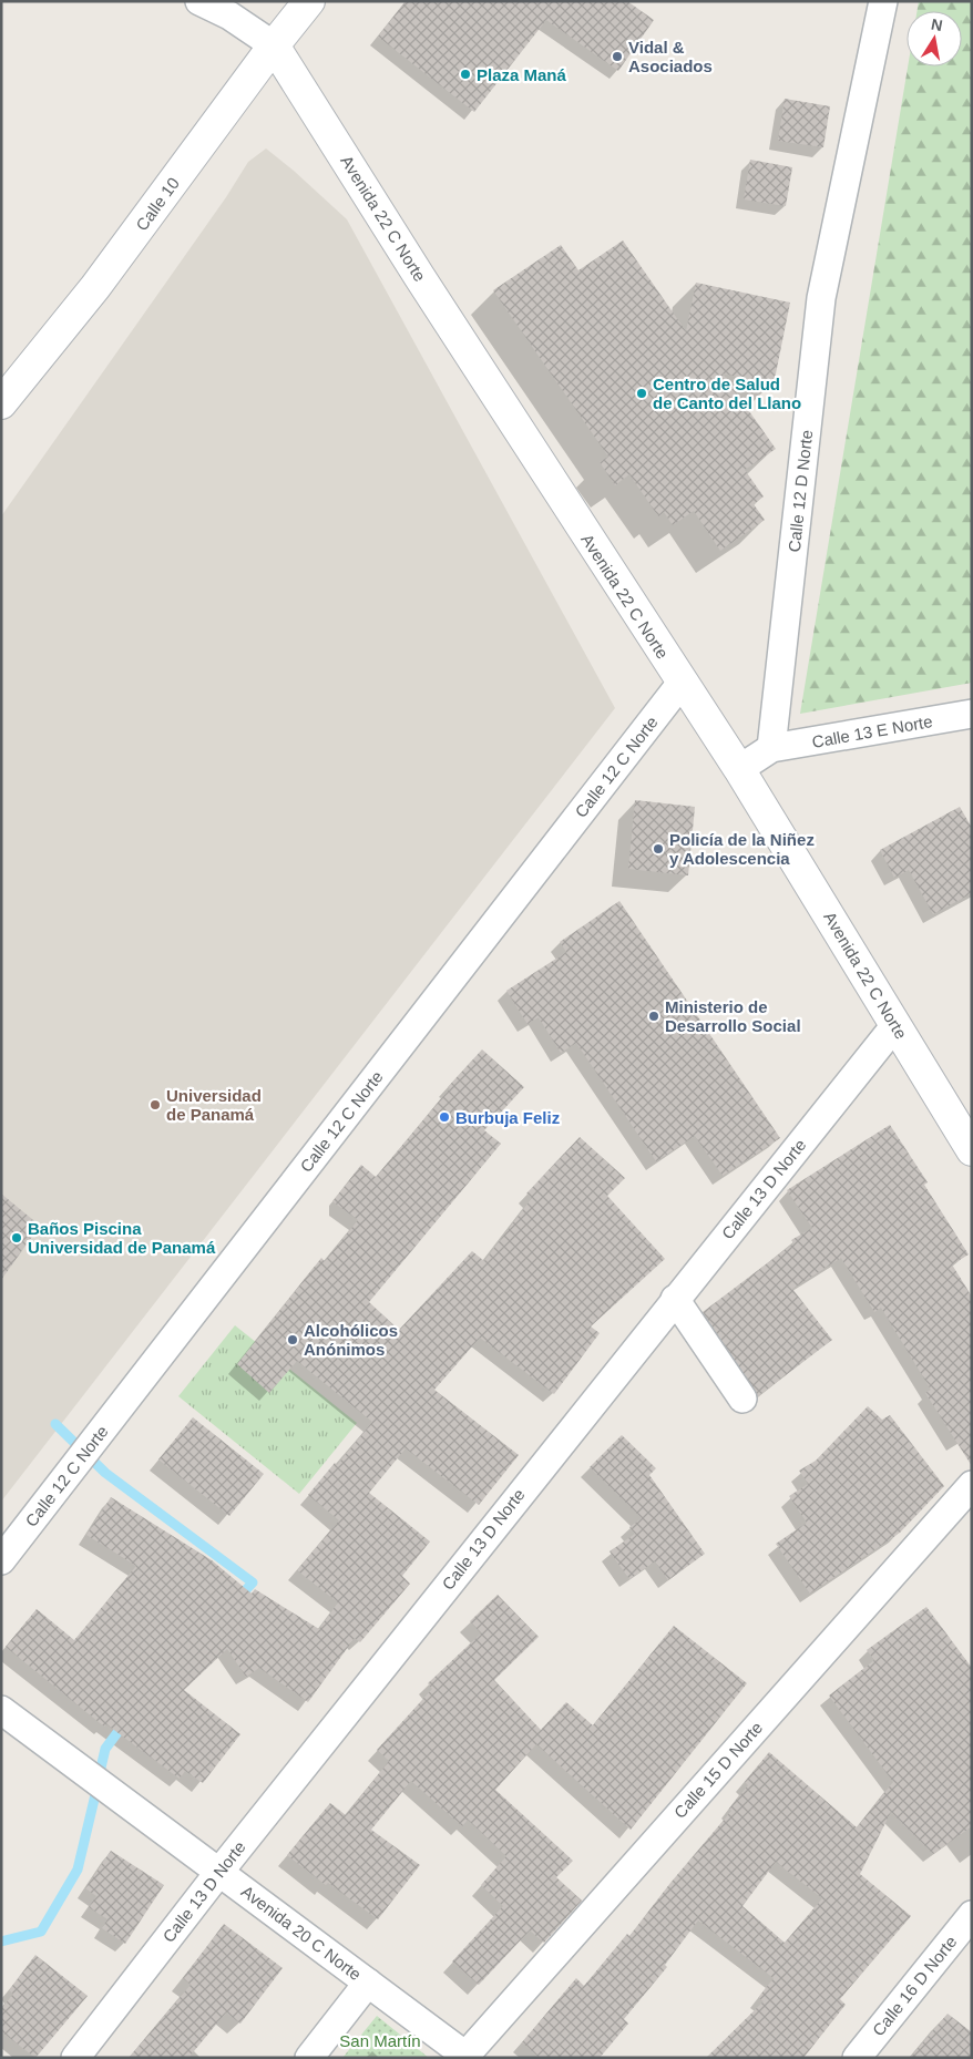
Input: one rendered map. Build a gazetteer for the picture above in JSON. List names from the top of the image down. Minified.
{"streets":{"street":["Calle 10","Avenida 22 C Norte","Calle 12 D Norte","Calle 13 E Norte","Calle 12 C Norte","Calle 13 D Norte","Calle 15 D Norte","Avenida 20 C Norte","Calle 16 D Norte"]},"crossings":[["Calle 10","Avenida 22 C Norte"],["Avenida 22 C Norte","Calle 12 C Norte"],["Avenida 22 C Norte","Calle 13 D Norte"],["Calle 12 D Norte","Calle 13 E Norte"],["Calle 13 D Norte","Avenida 20 C Norte"],["Calle 15 D Norte","Avenida 20 C Norte"]],"parks":["San Martín"],"places":["Vidal & Asociados","Plaza Maná","Centro de Salud de Canto del Llano","Policía de la Niñez y Adolescencia","Ministerio de Desarrollo Social","Universidad de Panamá","Burbuja Feliz","Baños Piscina Universidad de Panamá","Alcohólicos Anónimos"],"north":"top"}
